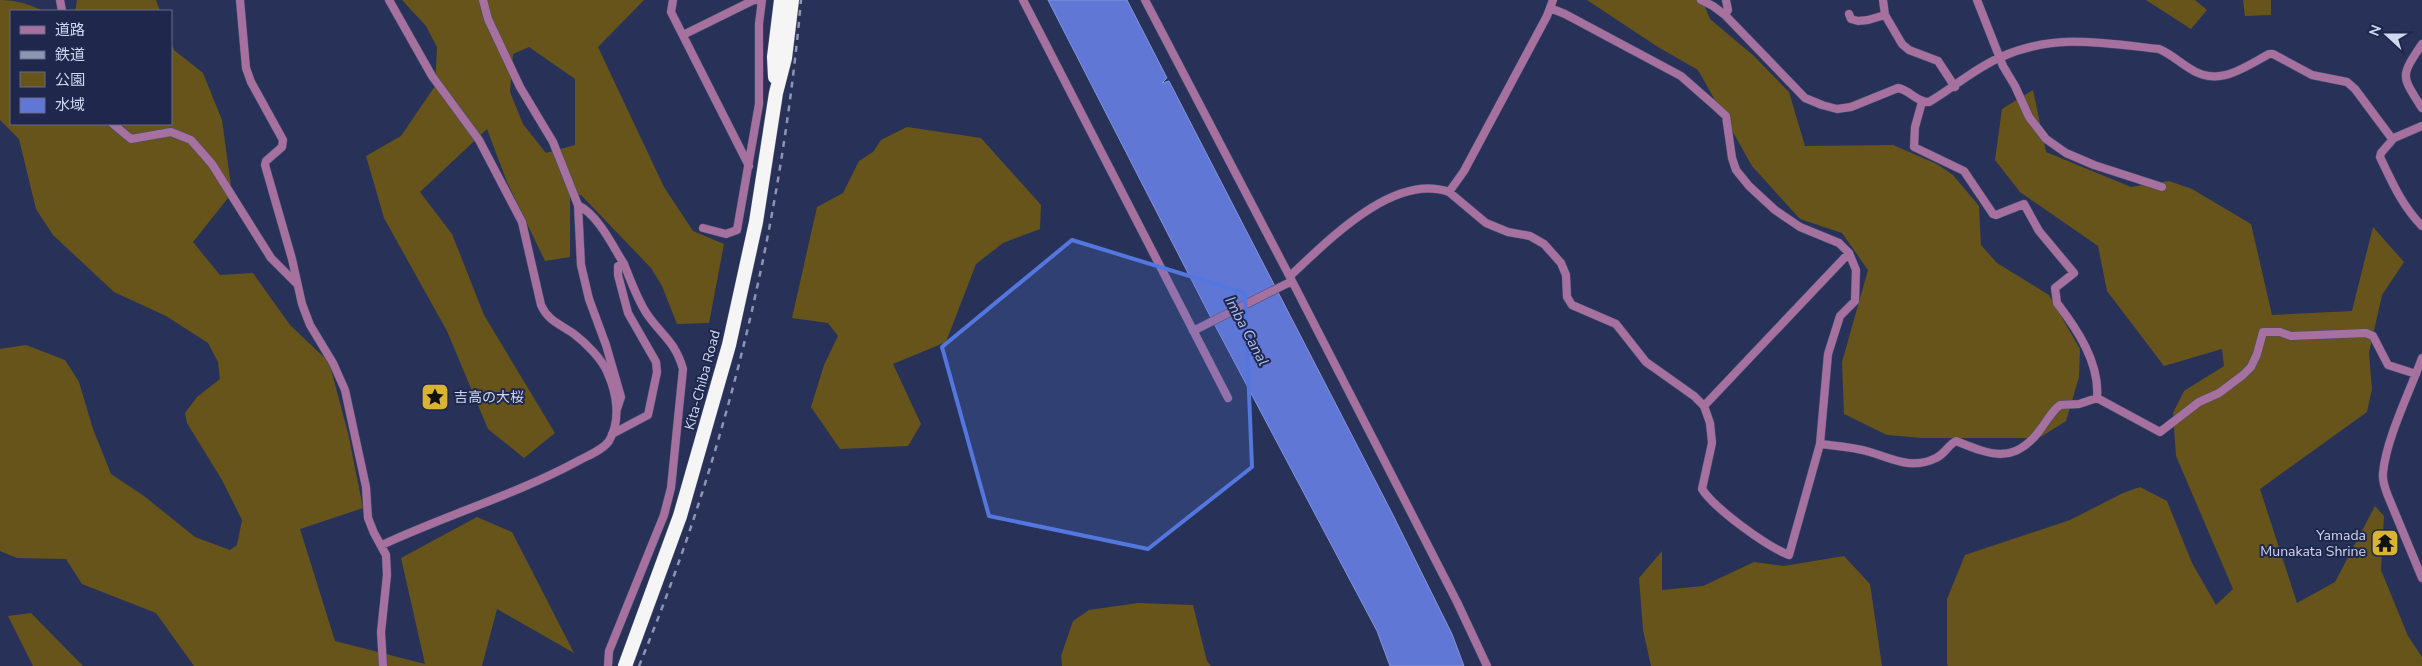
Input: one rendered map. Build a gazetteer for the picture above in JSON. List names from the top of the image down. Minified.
{"streets":{"highway":["Kita-Chiba Road"]},"water":["Imba Canal"],"places":{"place":["吉高の大桜"],"temple":["Yamada Munakata Shrine"]},"legend":["道路","鉄道","公園","水域"],"north":"left"}
